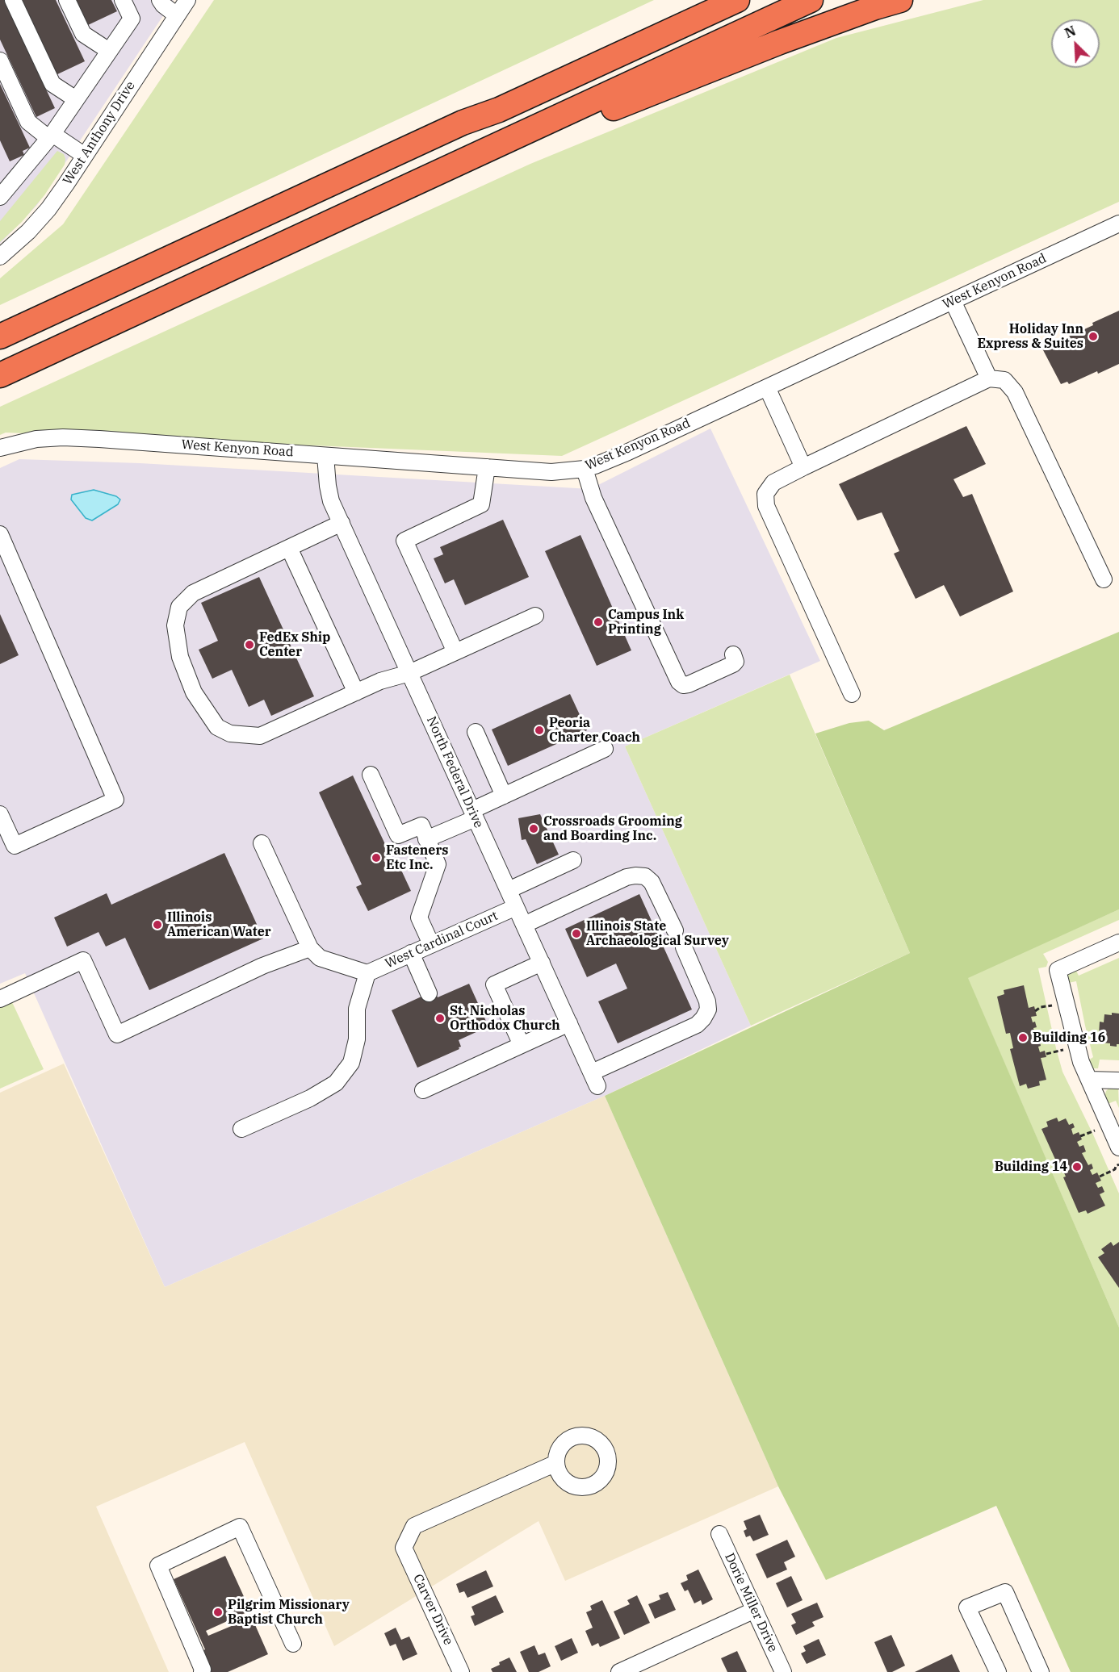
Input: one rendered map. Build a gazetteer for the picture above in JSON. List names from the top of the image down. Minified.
{"streets":{"street":["West Anthony Drive","West Kenyon Road","North Federal Drive","West Cardinal Court","Dorie Miller Drive","Carver Drive"]},"crossings":[["West Kenyon Road","North Federal Drive"],["North Federal Drive","West Cardinal Court"]],"places":["Holiday Inn Express & Suites","Campus Ink Printing","FedEx Ship Center","Peoria Charter Coach","Crossroads Grooming and Boarding Inc.","Fasteners Etc Inc.","Illinois American Water","Illinois State Archaeological Survey","St. Nicholas Orthodox Church","Building 16","Building 14","Pilgrim Missionary Baptist Church"],"north":"top left"}
